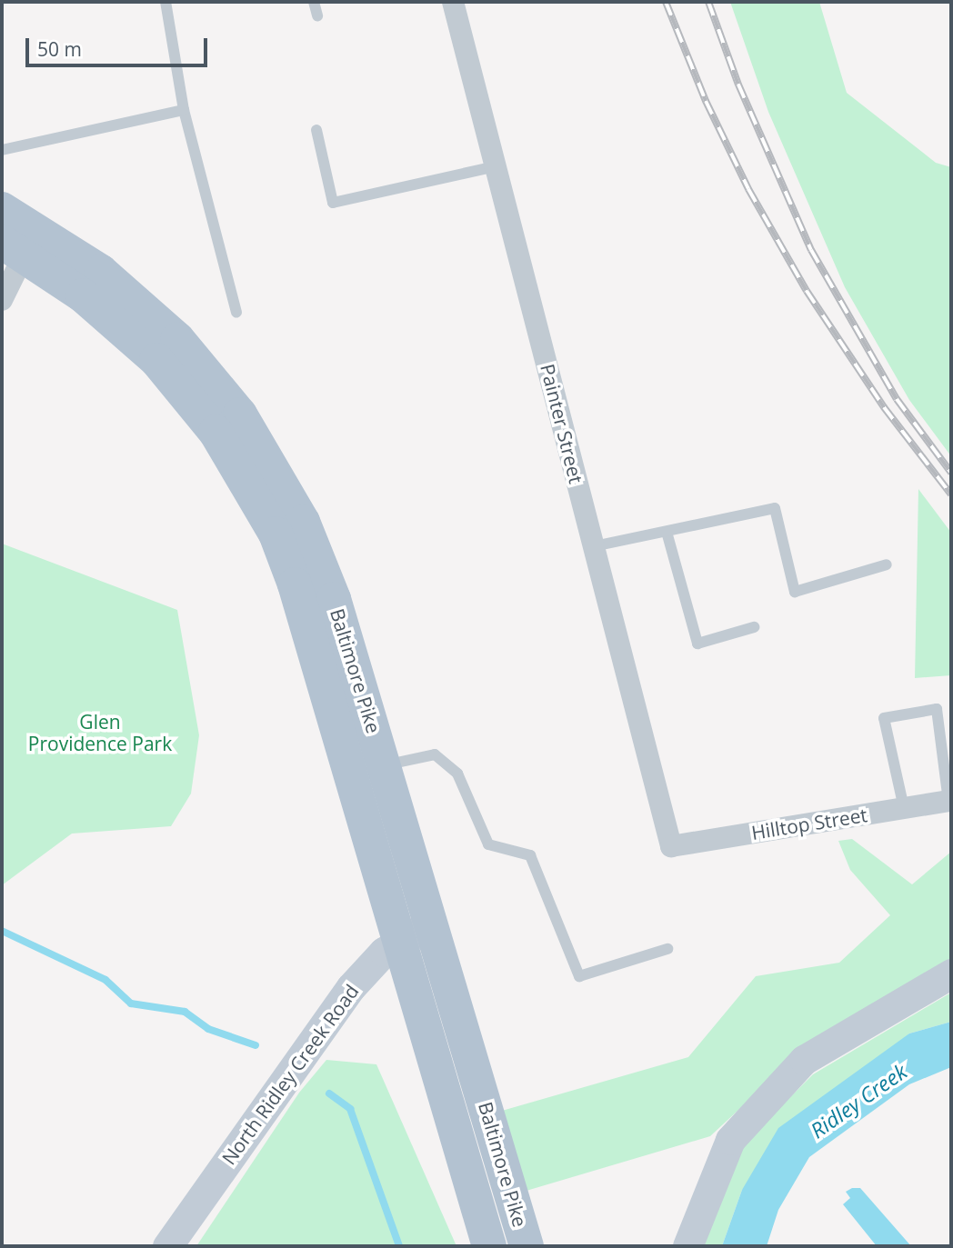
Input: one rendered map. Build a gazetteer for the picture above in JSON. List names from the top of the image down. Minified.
{"streets":{"main road":["Baltimore Pike"],"street":["Painter Street","Hilltop Street","North Ridley Creek Road"]},"crossings":[["Painter Street","Hilltop Street"],["Baltimore Pike","North Ridley Creek Road"]],"water":["Ridley Creek"],"parks":["Glen Providence Park"],"scale_bar":"50 m"}
